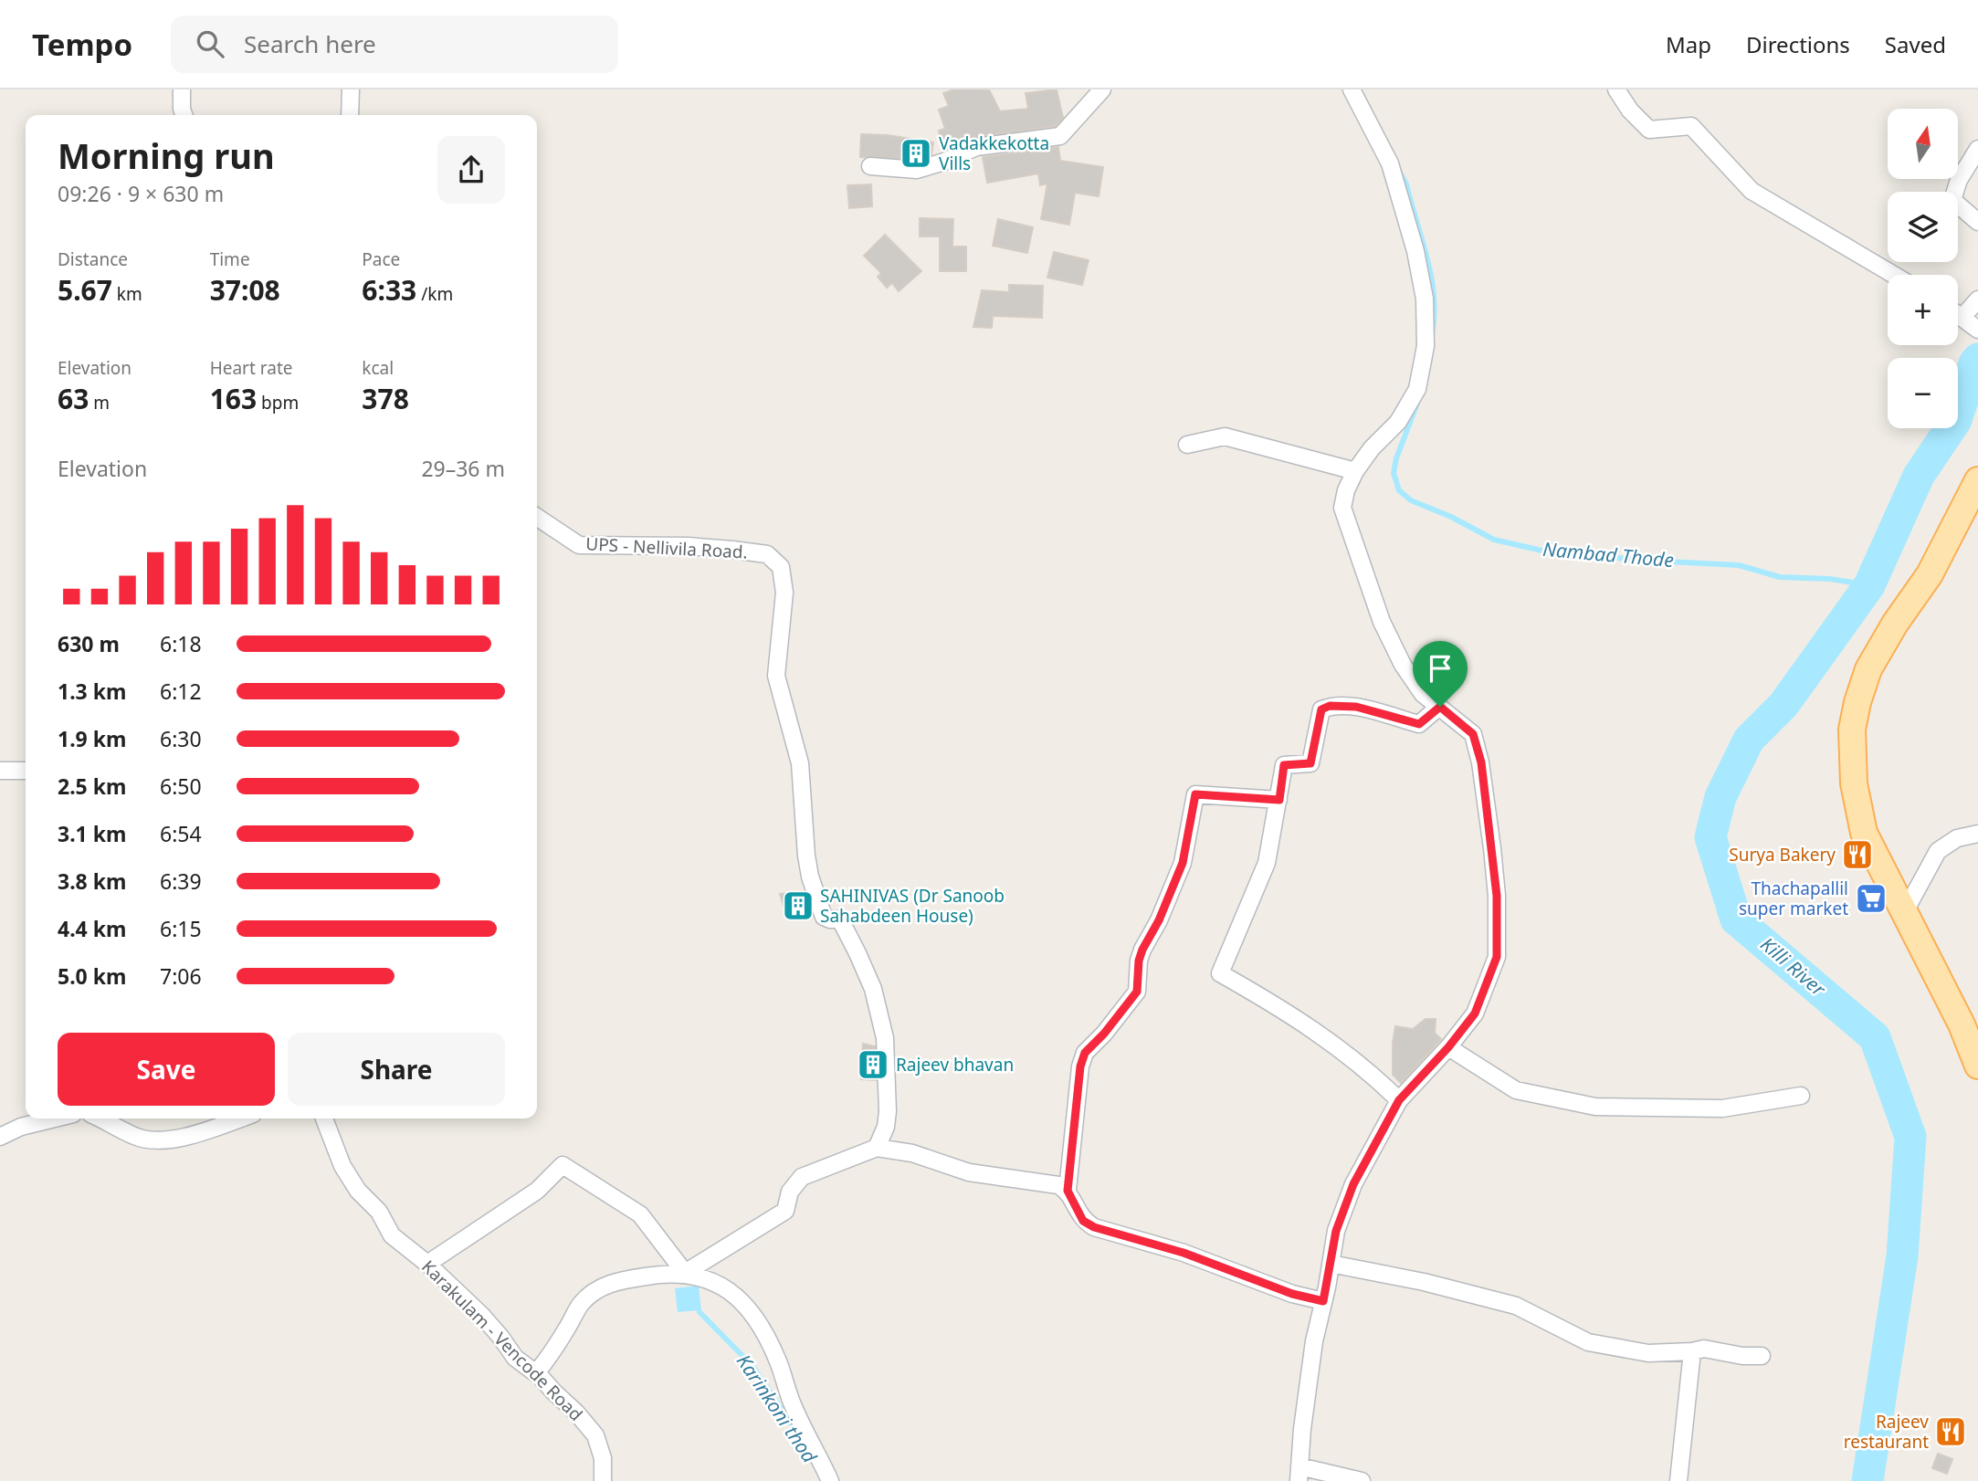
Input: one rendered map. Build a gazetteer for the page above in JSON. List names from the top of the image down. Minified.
{"streets":{"street":["UPS - Nellivila Road.","Karakulam - Vencode Road"]},"water":["Nambad Thode","Killi River","Karinkoni thod"],"places":{"building":["Vadakkekotta Vills","SAHINIVAS (Dr Sanoob Sahabdeen House)","Rajeev bhavan"],"restaurant":["Surya Bakery","Rajeev restaurant"],"supermarket":["Thachapallil super market"]},"north":"top","page":{"header":"Tempo","search":"Search here","nav":["Map","Directions","Saved"],"map_buttons":["+","−"],"heading":["Morning run","09:26 · 9 × 630 m"],"stats":[["Distance","5.67 km"],["Time","37:08"],["Pace","6:33 /km"],["Elevation","63 m"],["Heart rate","163 bpm"],["kcal","378"]],"chart":["Elevation","29–36 m"],"list":[{"name":"630 m","note":"6:18"},{"name":"1.3 km","note":"6:12"},{"name":"1.9 km","note":"6:30"},{"name":"2.5 km","note":"6:50"},{"name":"3.1 km","note":"6:54"},{"name":"3.8 km","note":"6:39"},{"name":"4.4 km","note":"6:15"},{"name":"5.0 km","note":"7:06"}],"buttons":["Save","Share"]}}
